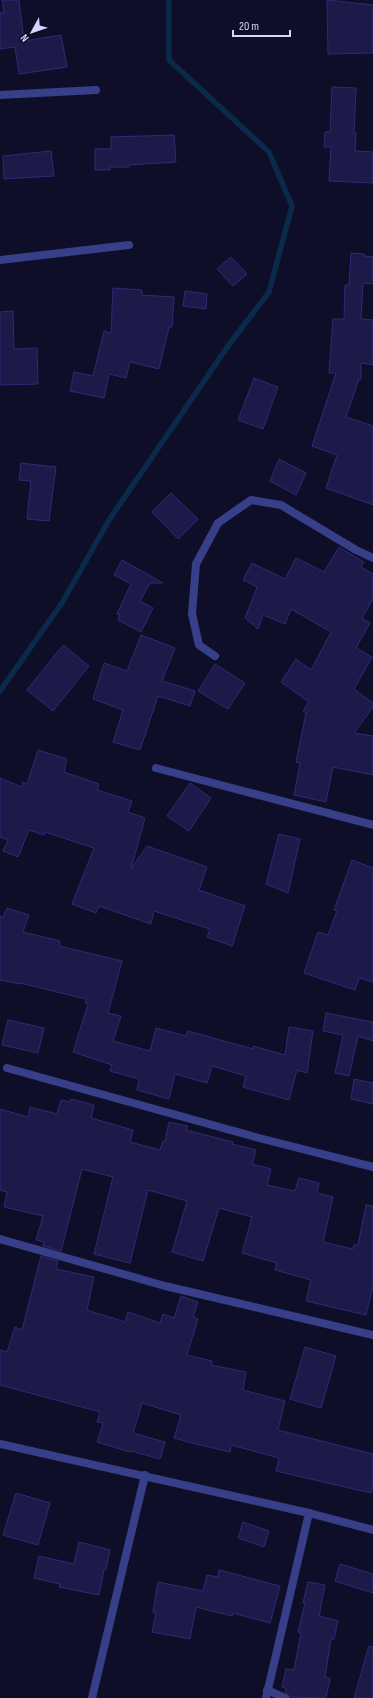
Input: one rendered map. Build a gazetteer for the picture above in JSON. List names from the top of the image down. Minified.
{"scale_bar":"20 m","north":"bottom left"}
